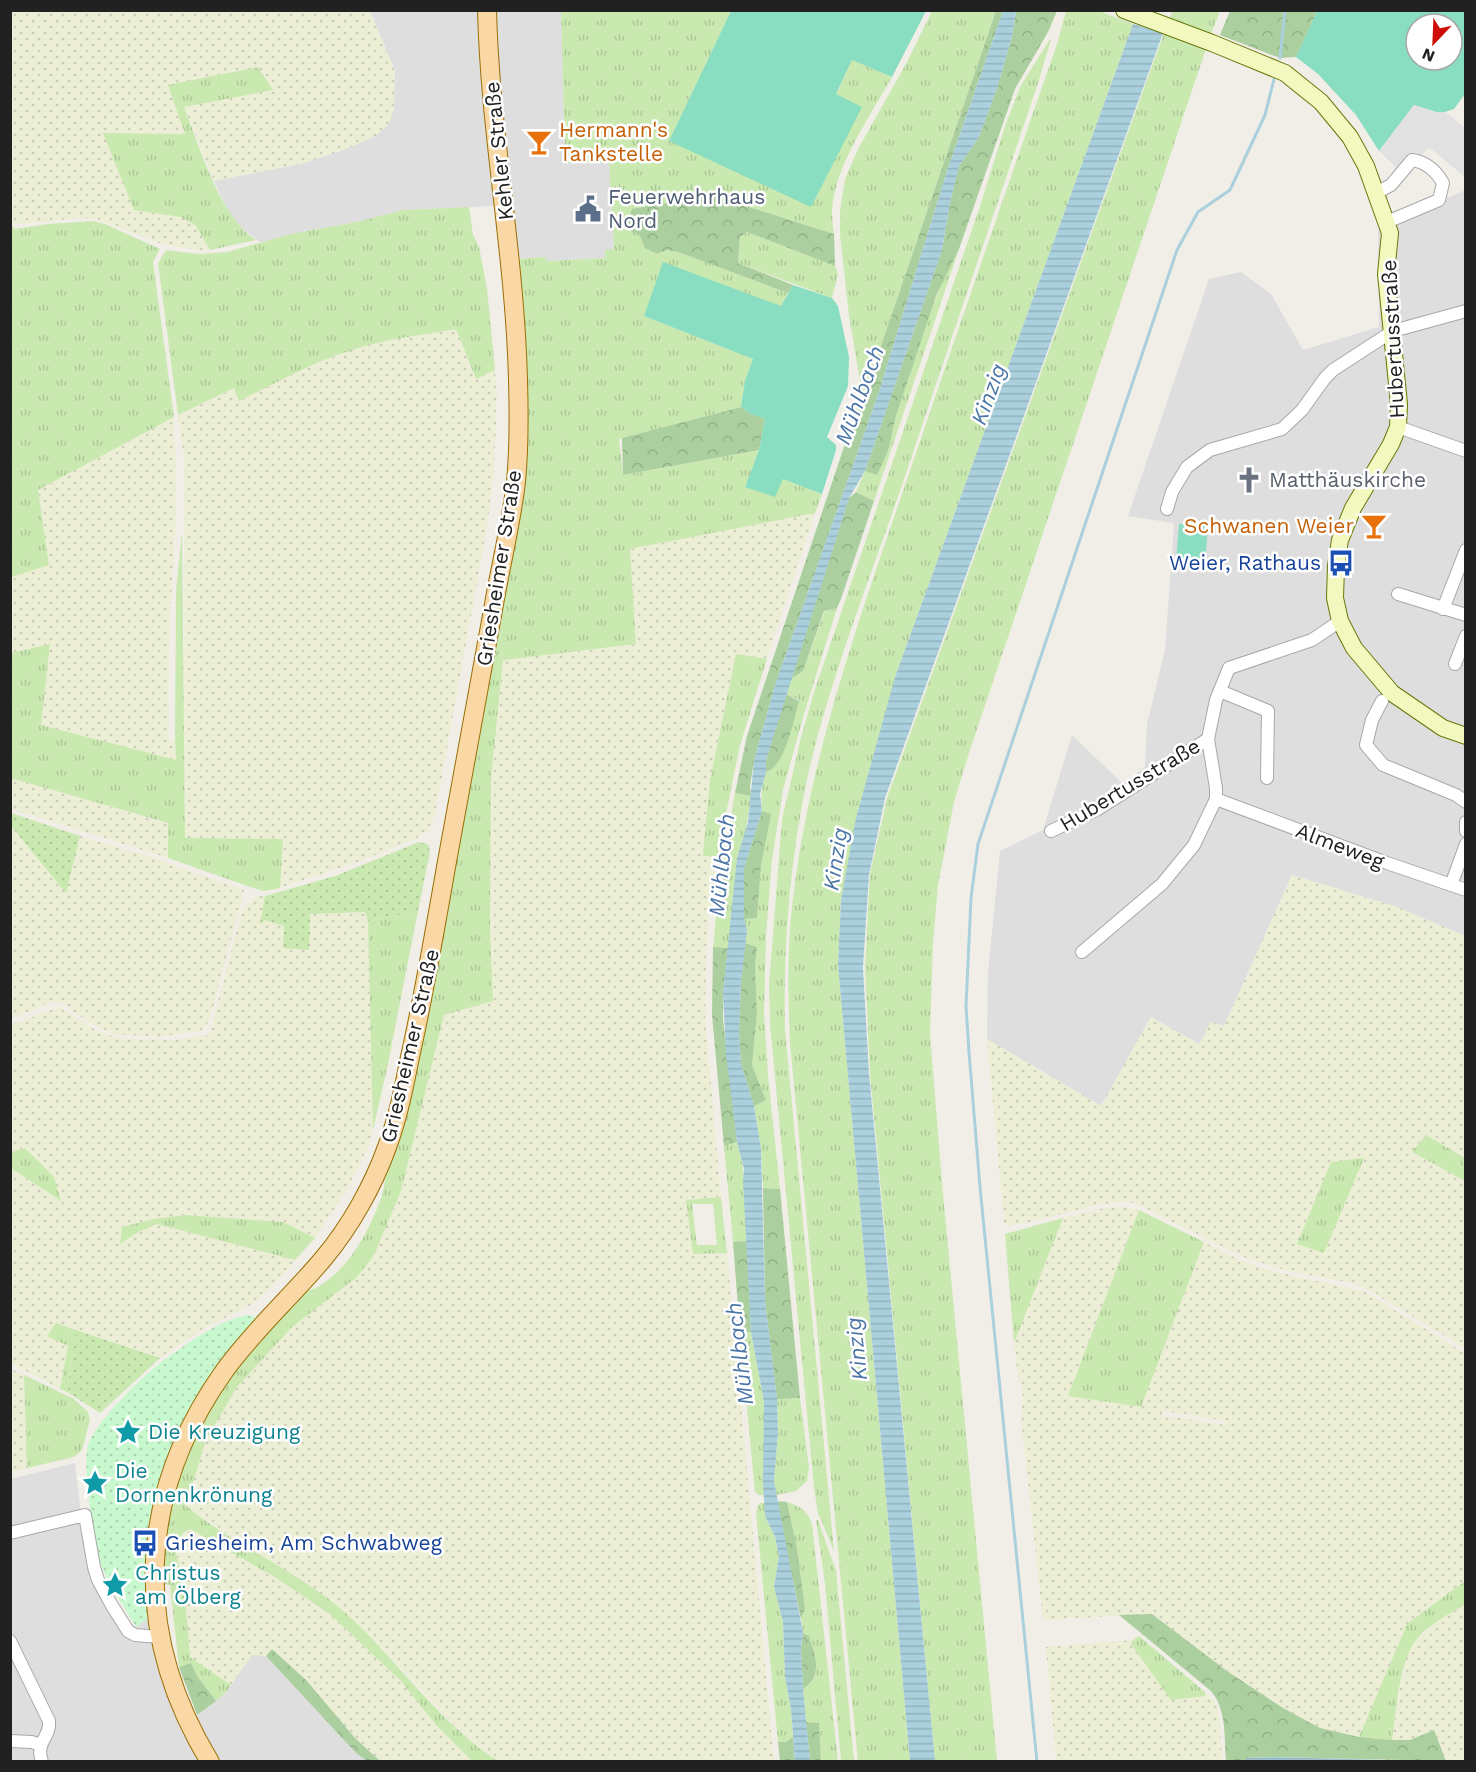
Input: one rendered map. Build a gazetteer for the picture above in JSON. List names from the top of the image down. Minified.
{"streets":{"main road":["Kehler Straße","Griesheimer Straße"],"street":["Hubertusstraße","Almeweg"]},"crossings":[["Kehler Straße","Griesheimer Straße"],["Hubertusstraße","Almeweg"]],"water":["Kinzig","Mühlbach"],"places":{"bar":["Hermann's Tankstelle","Schwanen Weier"],"public building":["Feuerwehrhaus Nord"],"church":["Matthäuskirche"],"bus stop":["Weier, Rathaus","Griesheim, Am Schwabweg"],"place":["Die Kreuzigung","Die Dornenkrönung","Christus am Ölberg"]},"north":"bottom left"}
